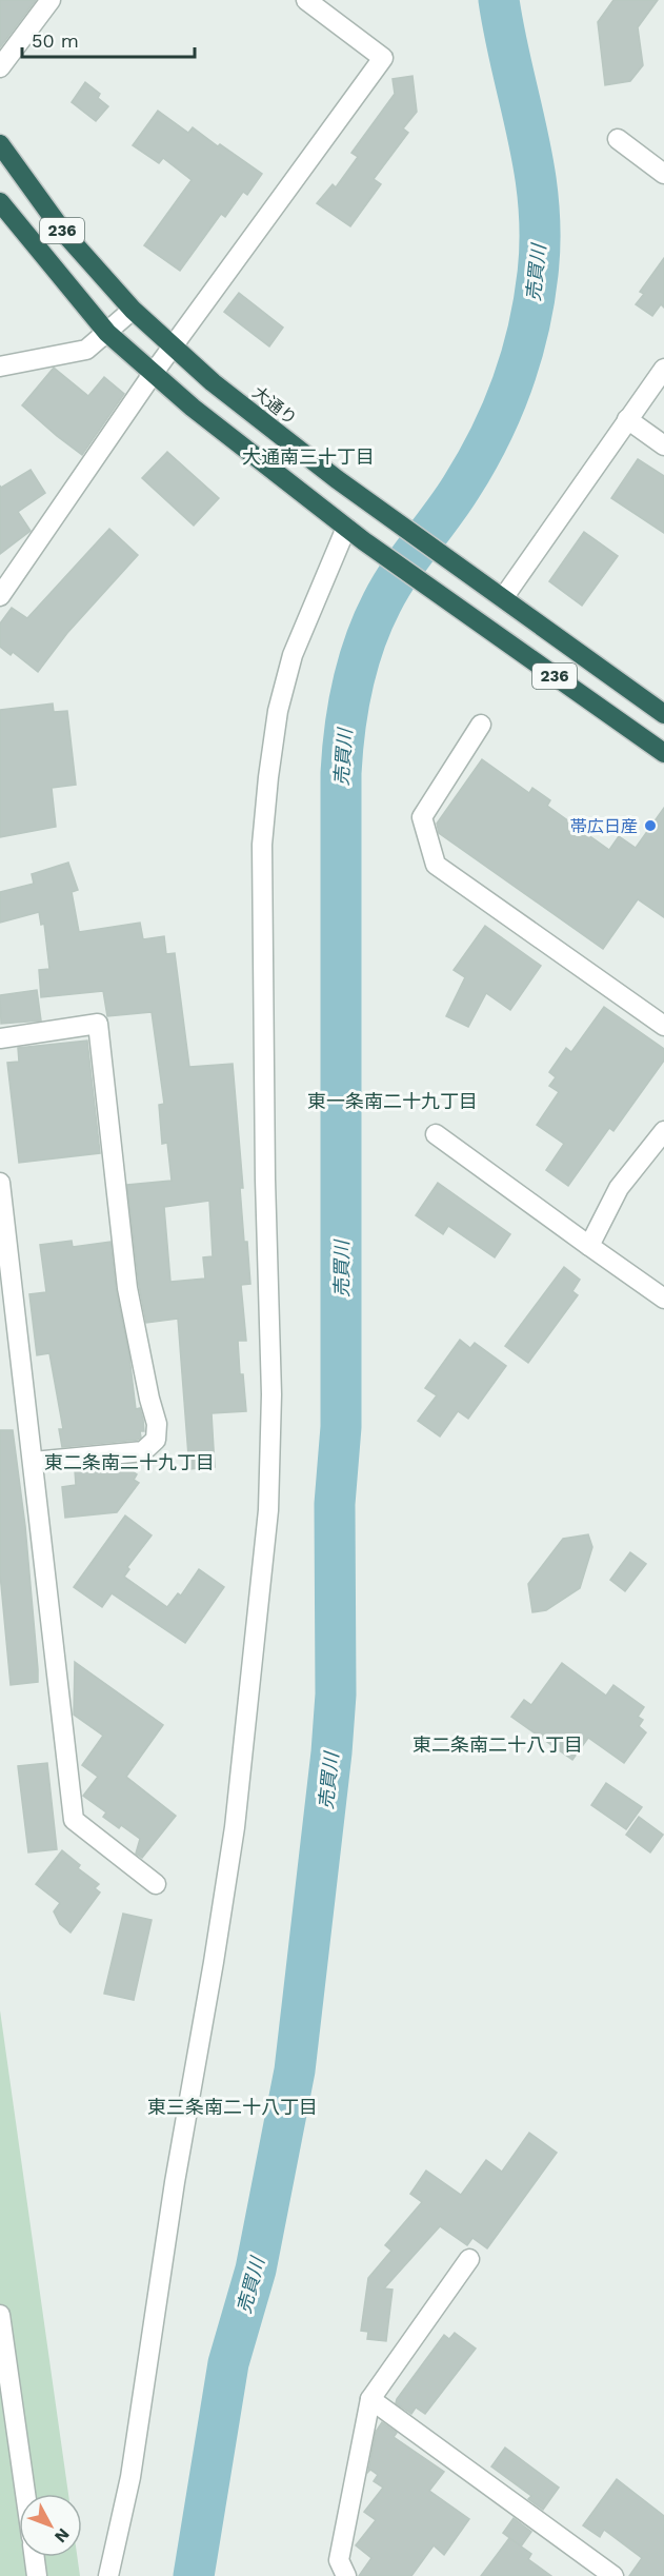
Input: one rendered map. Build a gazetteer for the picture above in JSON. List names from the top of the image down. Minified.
{"streets":{"highway":["236","大通り"]},"districts":["大通南三十丁目","東一条南二十九丁目","東二条南二十九丁目","東二条南二十八丁目","東三条南二十八丁目"],"water":["売買川"],"places":["帯広日産"],"scale_bar":"50 m","north":"bottom right"}
